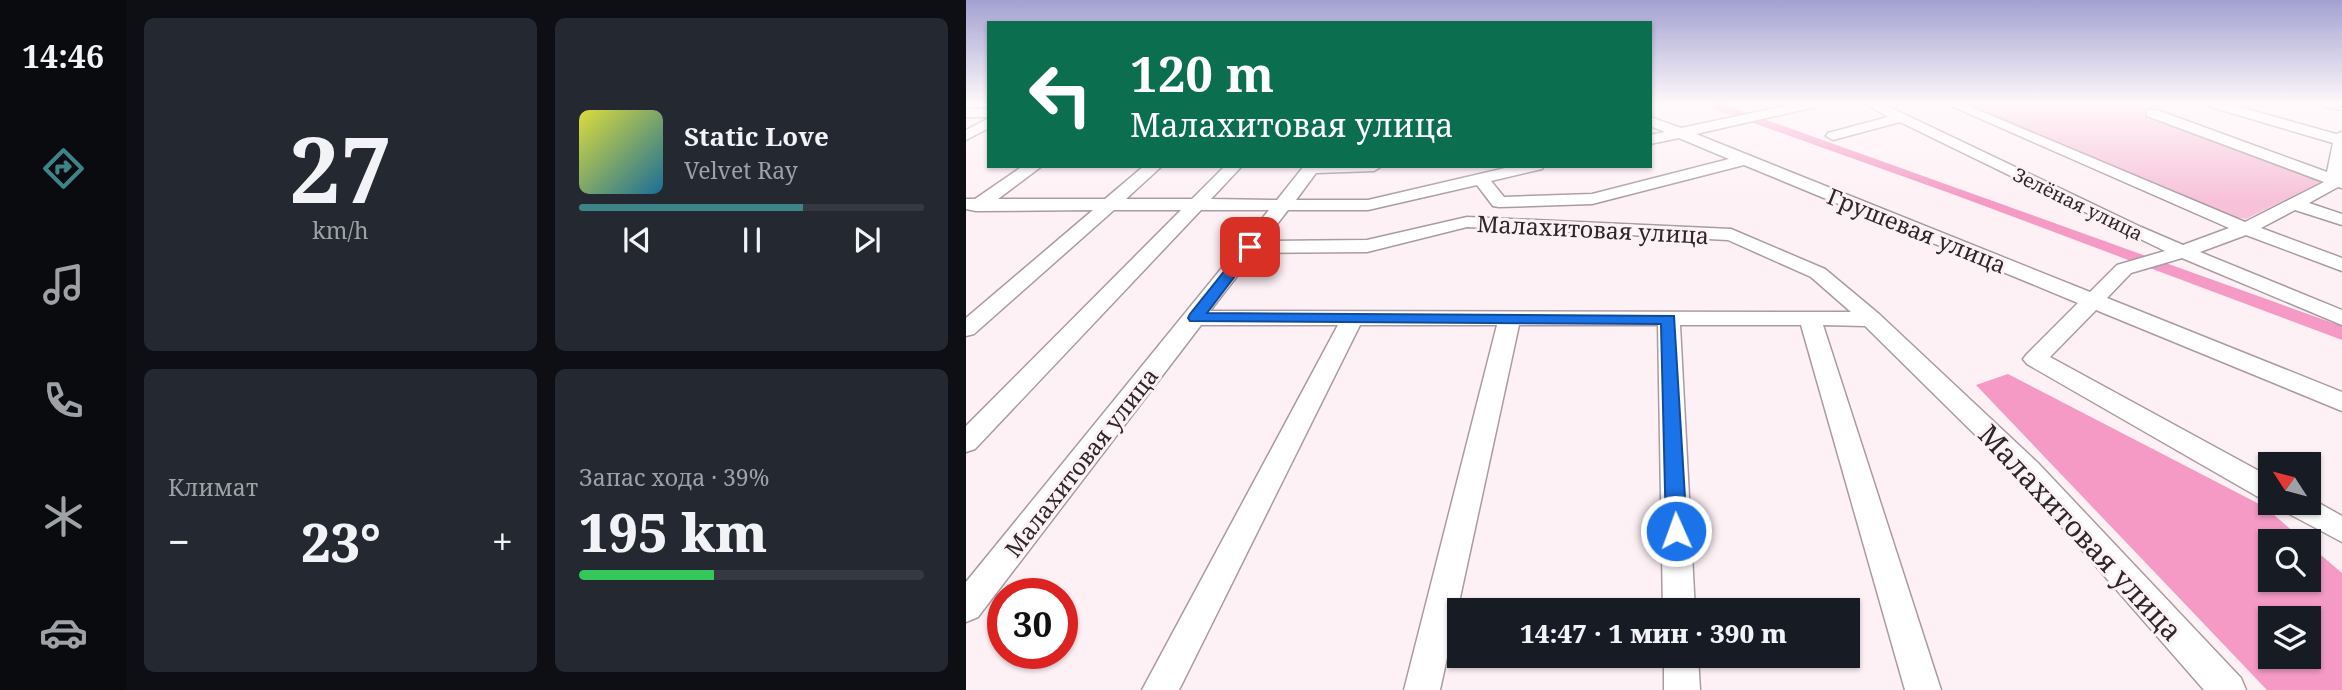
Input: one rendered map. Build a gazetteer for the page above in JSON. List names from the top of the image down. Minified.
{"streets":{"street":["Зелёная улица","Малахитовая улица","Грушевая улица"]},"north":"top left","page":{"tabs":"14:46","tile":[["27","km/h"],"Климат",["Запас хода · 39%","195 km"]],"turn":["120 m","Малахитовая улица"],"song":["Static Love","Velvet Ray"],"heat":["−","23°","+"],"limit":"30","trip":"14:47 · 1 мин · 390 m"}}
